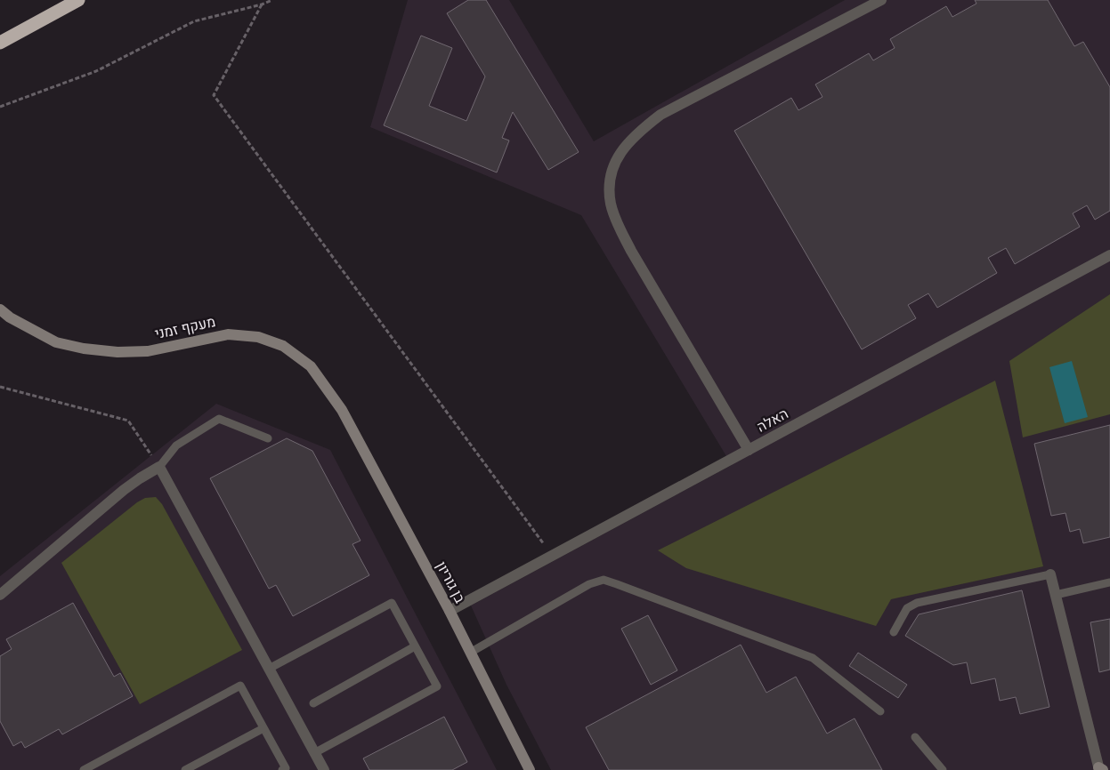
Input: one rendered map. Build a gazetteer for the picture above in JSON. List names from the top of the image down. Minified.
{"streets":{"street":["מעקף זמני","האלה","בן גוריון"]},"crossings":[["מעקף זמני","בן גוריון"],["האלה","בן גוריון"]]}
